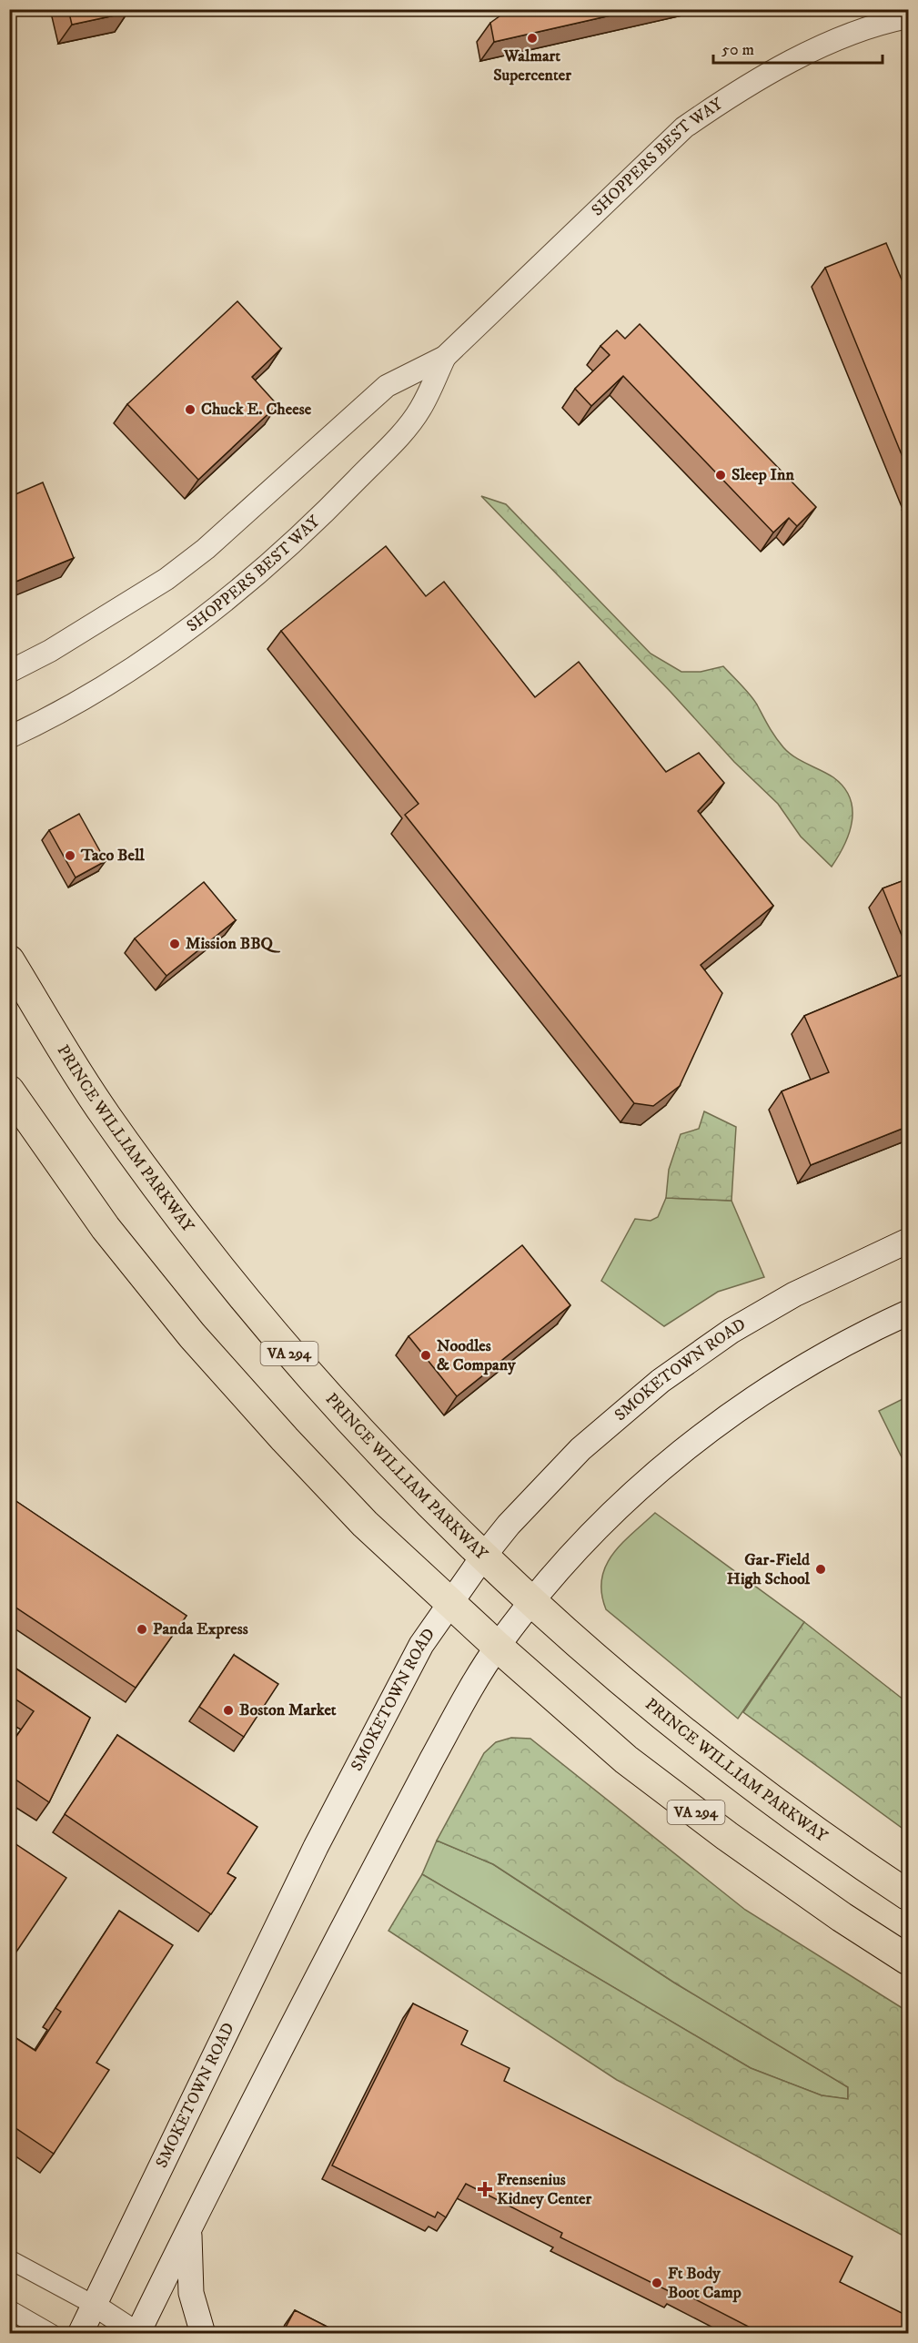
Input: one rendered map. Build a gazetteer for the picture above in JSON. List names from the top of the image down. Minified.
{"streets":{"highway":["PRINCE WILLIAM PARKWAY","VA 294"],"main road":["SMOKETOWN ROAD"],"street":["SHOPPERS BEST WAY"]},"crossings":[["PRINCE WILLIAM PARKWAY","SMOKETOWN ROAD"],["VA 294","SMOKETOWN ROAD"]],"places":{"other":["Walmart Supercenter","Chuck E. Cheese","Sleep Inn","Taco Bell","Mission BBQ","Noodles & Company","Gar-Field High School","Panda Express","Boston Market","Ft Body Boot Camp"],"health":["Frensenius Kidney Center"]},"scale_bar":"50 m"}
